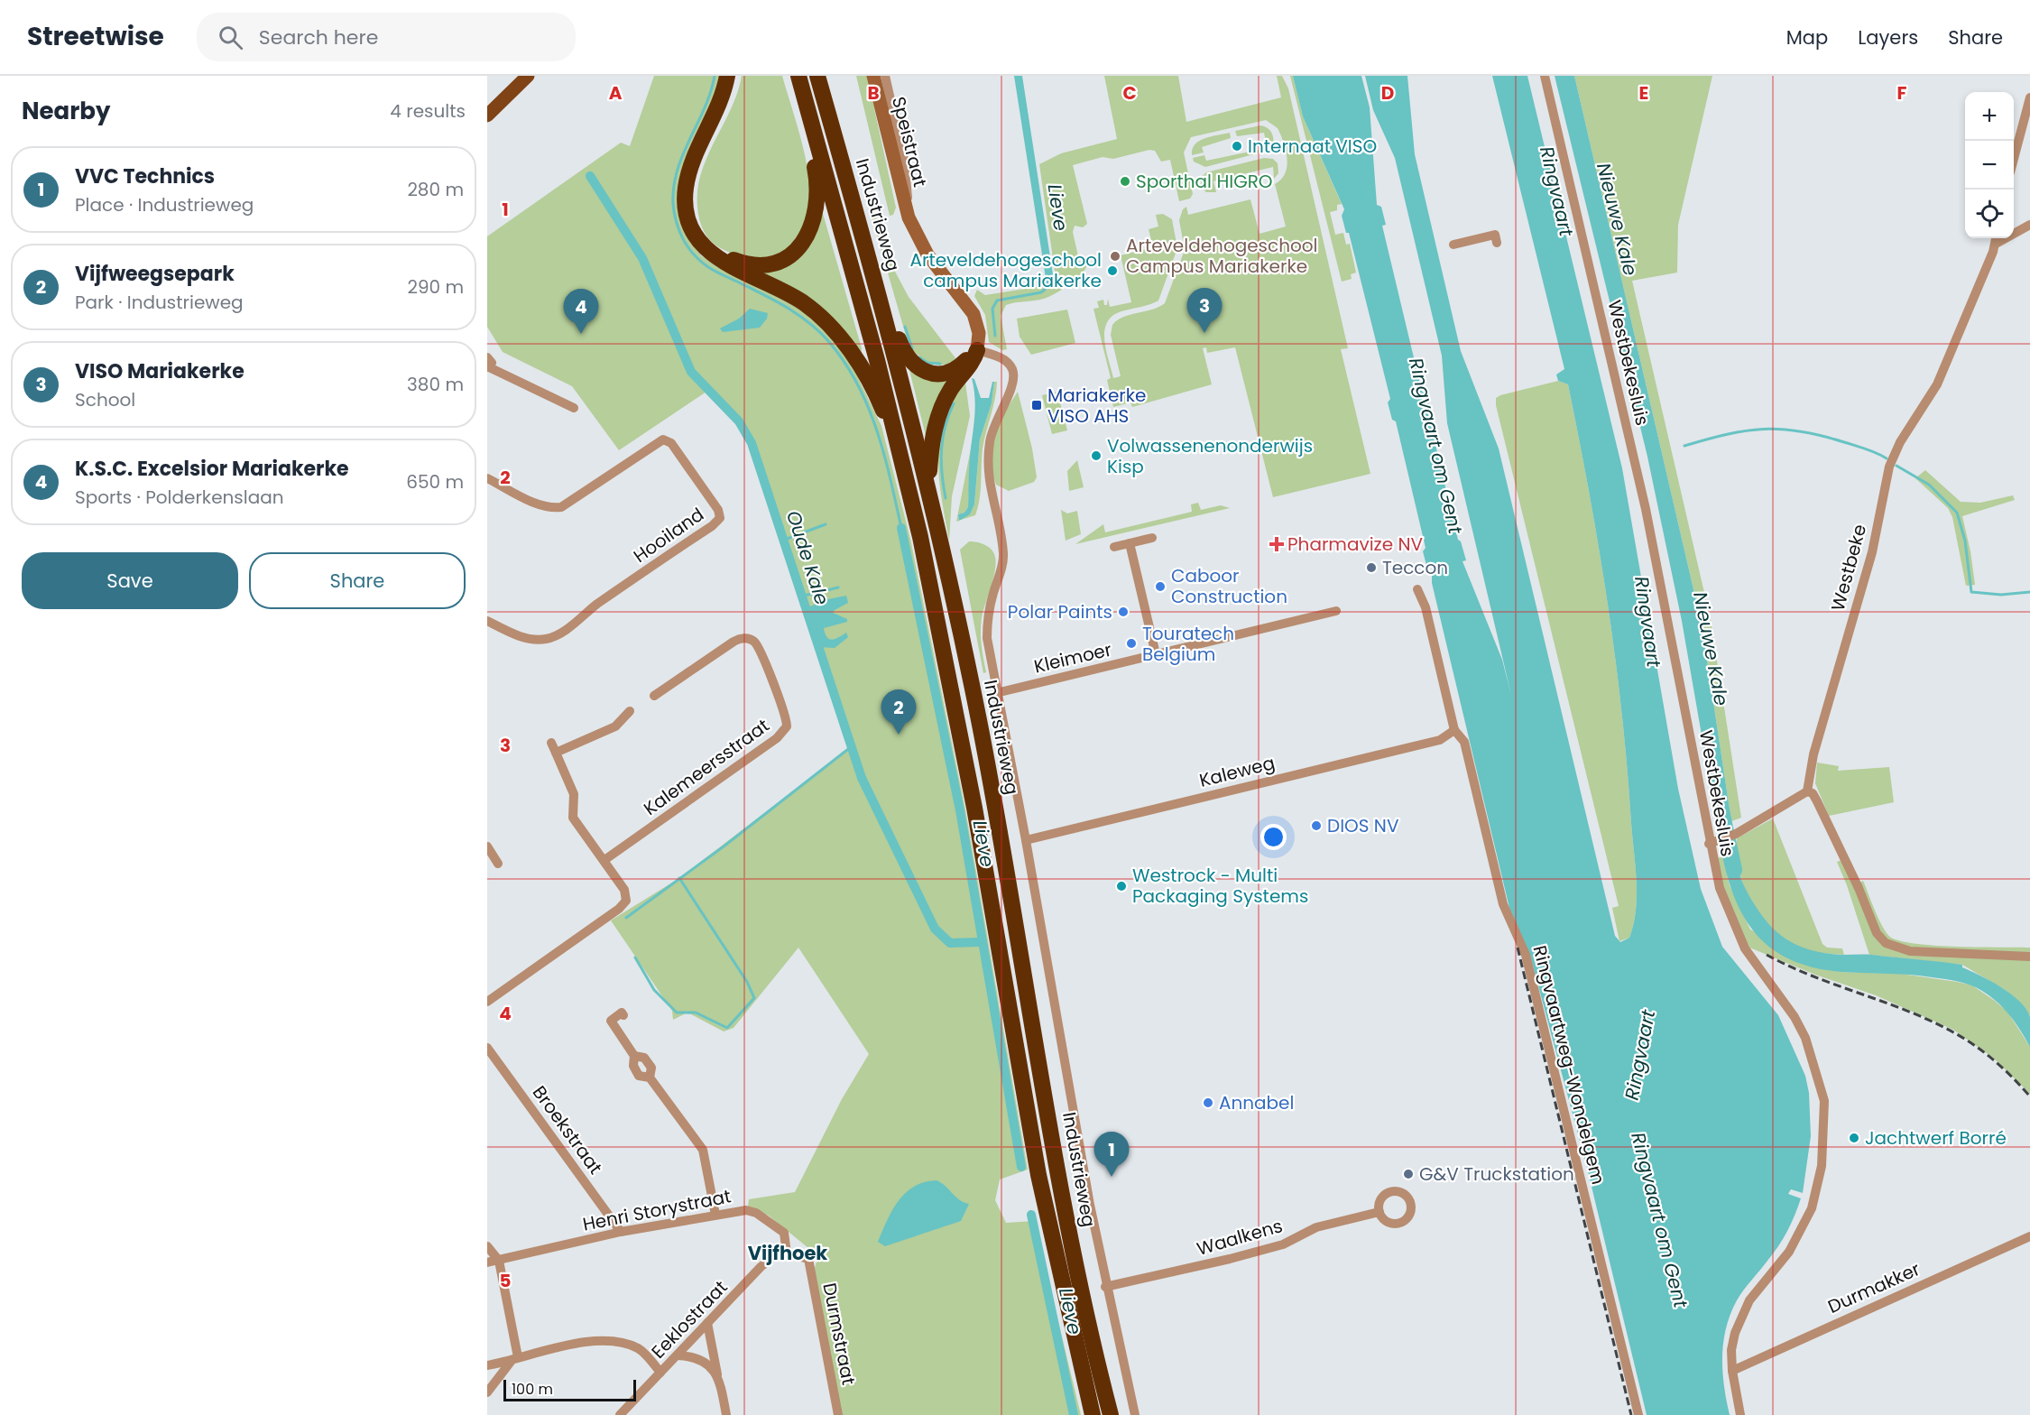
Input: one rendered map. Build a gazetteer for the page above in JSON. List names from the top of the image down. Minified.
{"streets":{"highway":["Industrieweg"],"street":["Speistraat","Westbekesluis","Hooiland","Westbeke","Kleimoer","Kalemeersstraat","Kaleweg","Ringvaartweg-Wondelgem","Broekstraat","Henri Storystraat","Waalkens","Durmakker","Eeklostraat","Durmstraat"]},"crossings":[["Speistraat","Industrieweg"],["Industrieweg","Kleimoer"],["Industrieweg","Kaleweg"],["Industrieweg","Waalkens"],["Westbekesluis","Durmakker"],["Kaleweg","Ringvaartweg-Wondelgem"],["Broekstraat","Henri Storystraat"],["Henri Storystraat","Eeklostraat"],["Henri Storystraat","Durmstraat"],["Eeklostraat","Durmstraat"]],"districts":["Vijfhoek"],"water":["Ringvaart","Lieve","Nieuwe Kale","Ringvaart om Gent","Oude Kale"],"places":{"other":["Internaat VISO","Sporthal HIGRO","Arteveldehogeschool Campus Mariakerke","Arteveldehogeschool campus Mariakerke","Volwassenenonderwijs Kisp","Teccon","Caboor Construction","Polar Paints","Touratech Belgium","DIOS NV","Westrock - Multi Packaging Systems","Annabel","Jachtwerf Borré","G&V Truckstation"],"transit":["Mariakerke VISO AHS"],"health":["Pharmavize NV"]},"scale_bar":"100 m","page":{"header":"Streetwise","search":"Search here","nav":["Map","Layers","Share"],"heading":["Nearby","4 results"],"map_buttons":["+","−"],"list":[{"mark":"1","name":"VVC Technics","note":"Place · Industrieweg","value":"280 m"},{"mark":"2","name":"Vijfweegsepark","note":"Park · Industrieweg","value":"290 m"},{"mark":"3","name":"VISO Mariakerke","note":"School","value":"380 m"},{"mark":"4","name":"K.S.C. Excelsior Mariakerke","note":"Sports · Polderkenslaan","value":"650 m"}],"pins":["3","4","2","1"],"buttons":["Save","Share"],"scale":"100 m"},"grid":{"columns":["A","B","C","D","E","F"],"rows":["1","2","3","4","5"]}}
